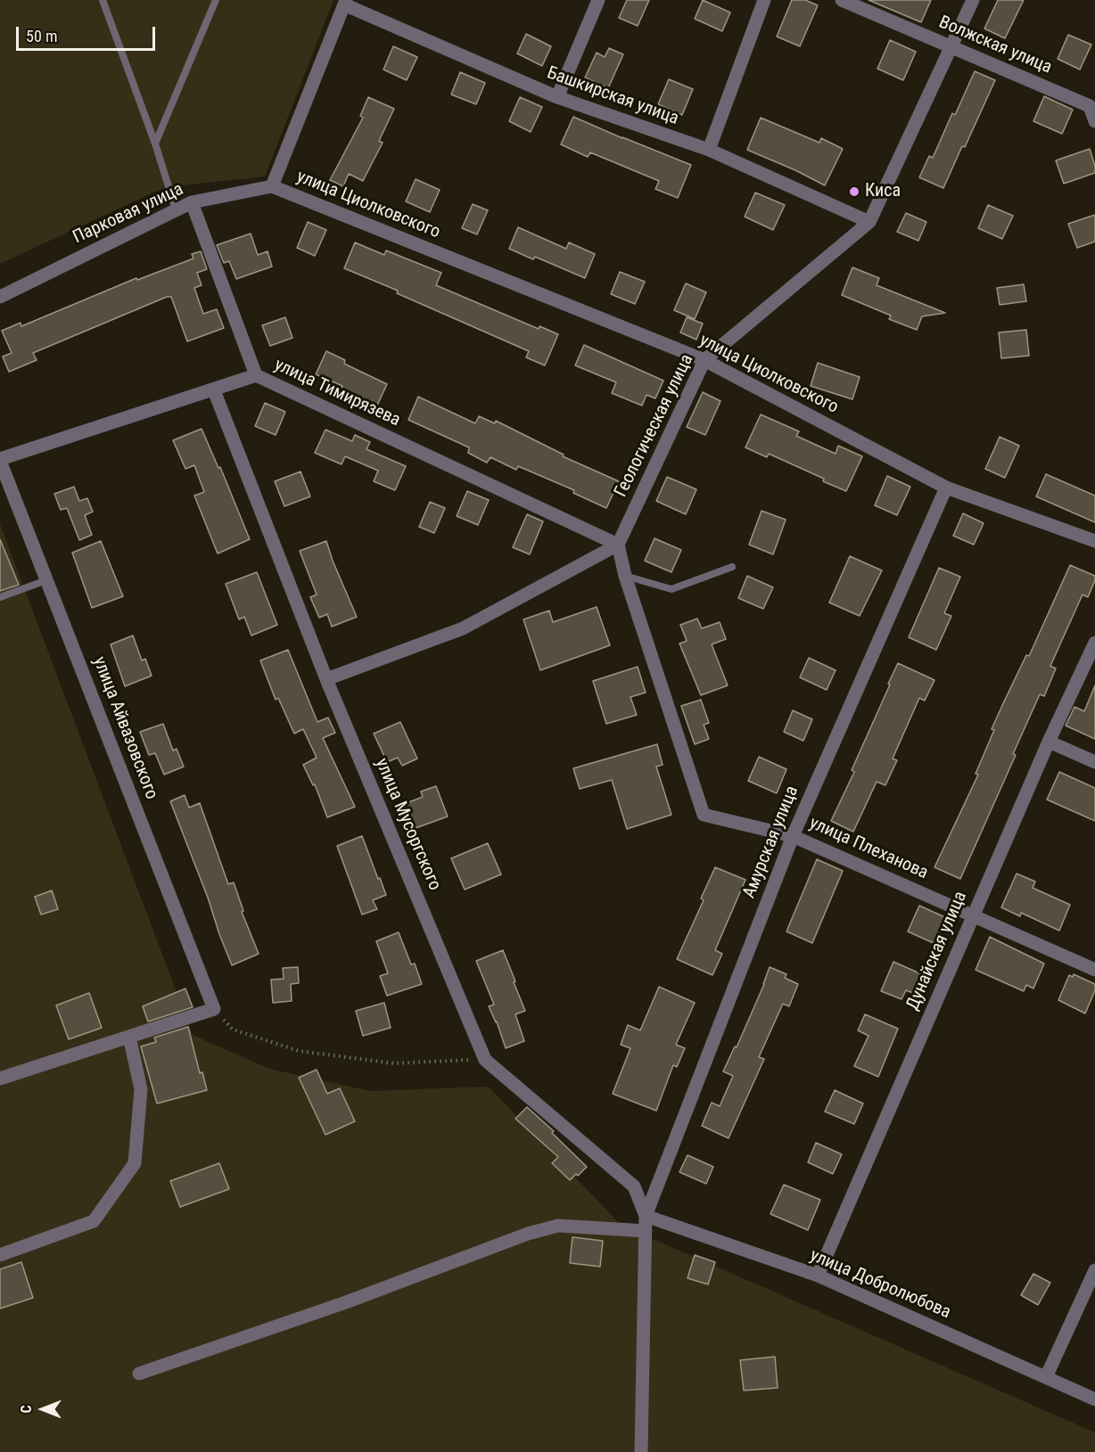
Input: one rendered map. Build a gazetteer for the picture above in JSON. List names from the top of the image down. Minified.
{"streets":{"street":["Волжская улица","Башкирская улица","улица Циолковского","Парковая улица","улица Тимирязева","Геологическая улица","улица Айвазовского","улица Мусоргского","Амурская улица","улица Плеханова","Дунайская улица","улица Добролюбова"]},"crossings":[["Волжская улица","Геологическая улица"],["Башкирская улица","Геологическая улица"],["улица Циолковского","Парковая улица"],["улица Циолковского","Геологическая улица"],["улица Циолковского","Амурская улица"],["улица Тимирязева","Геологическая улица"],["улица Тимирязева","улица Айвазовского"],["улица Тимирязева","улица Мусоргского"],["улица Тимирязева","улица Плеханова"],["Геологическая улица","улица Плеханова"],["улица Мусоргского","Амурская улица"],["улица Мусоргского","улица Добролюбова"],["Амурская улица","улица Плеханова"],["Амурская улица","улица Добролюбова"],["улица Плеханова","Дунайская улица"],["Дунайская улица","улица Добролюбова"]],"places":["Киса"],"scale_bar":"50 m","north":"left"}
